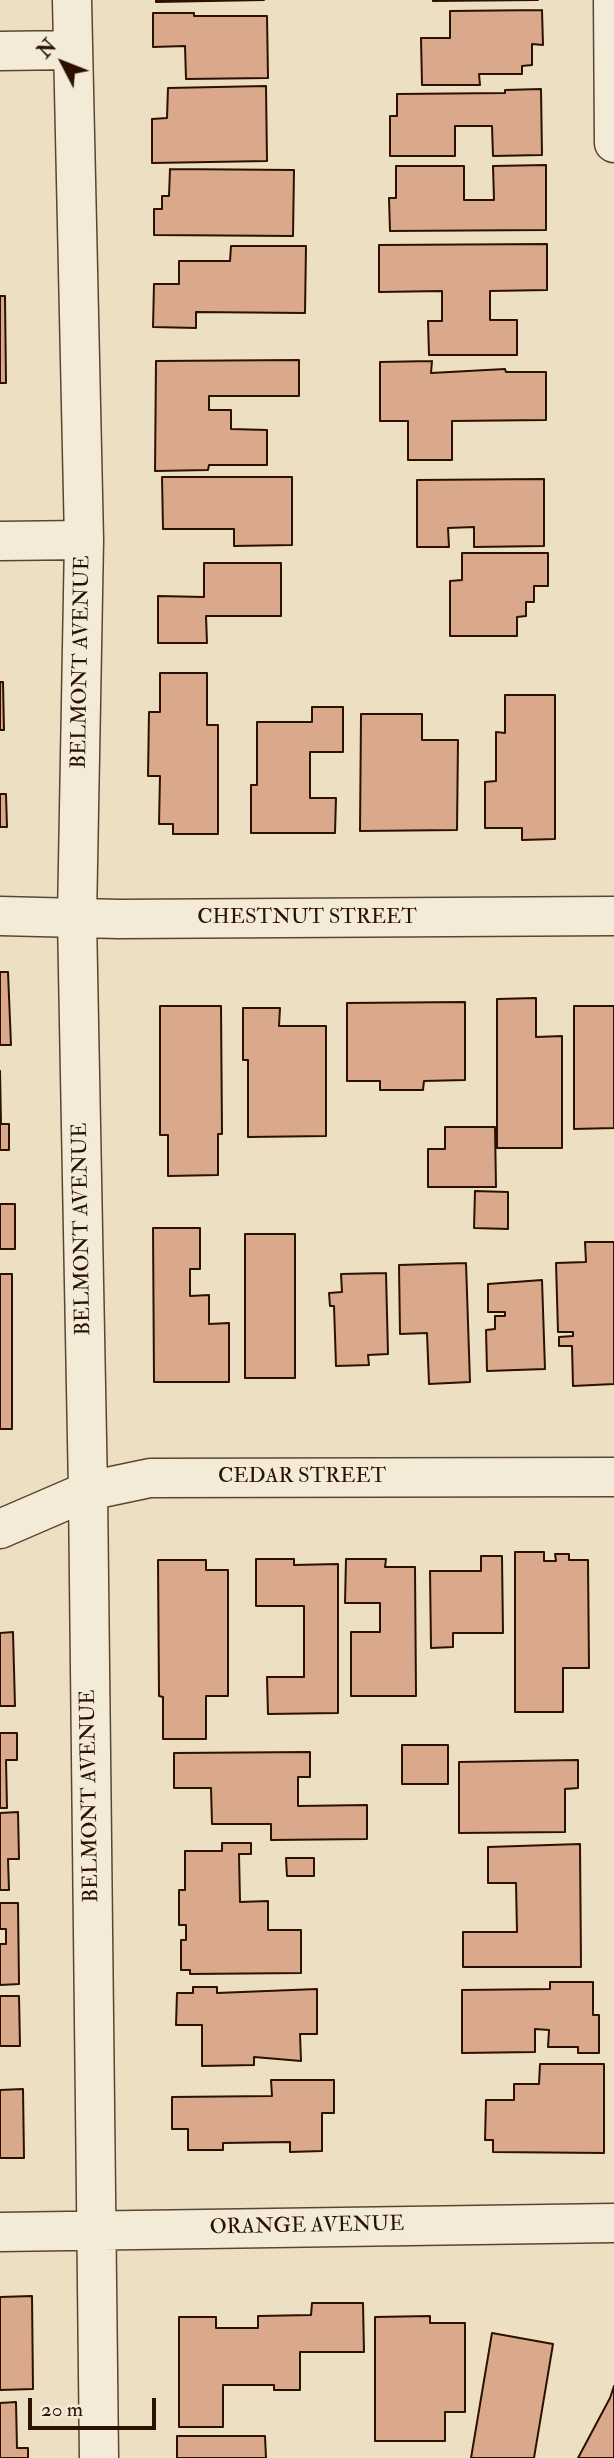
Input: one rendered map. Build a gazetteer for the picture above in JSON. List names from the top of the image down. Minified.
{"streets":{"street":["BELMONT AVENUE","CHESTNUT STREET","CEDAR STREET","ORANGE AVENUE"]},"crossings":[["BELMONT AVENUE","CHESTNUT STREET"],["BELMONT AVENUE","CEDAR STREET"],["BELMONT AVENUE","ORANGE AVENUE"]],"scale_bar":"20 m","north":"top left"}
